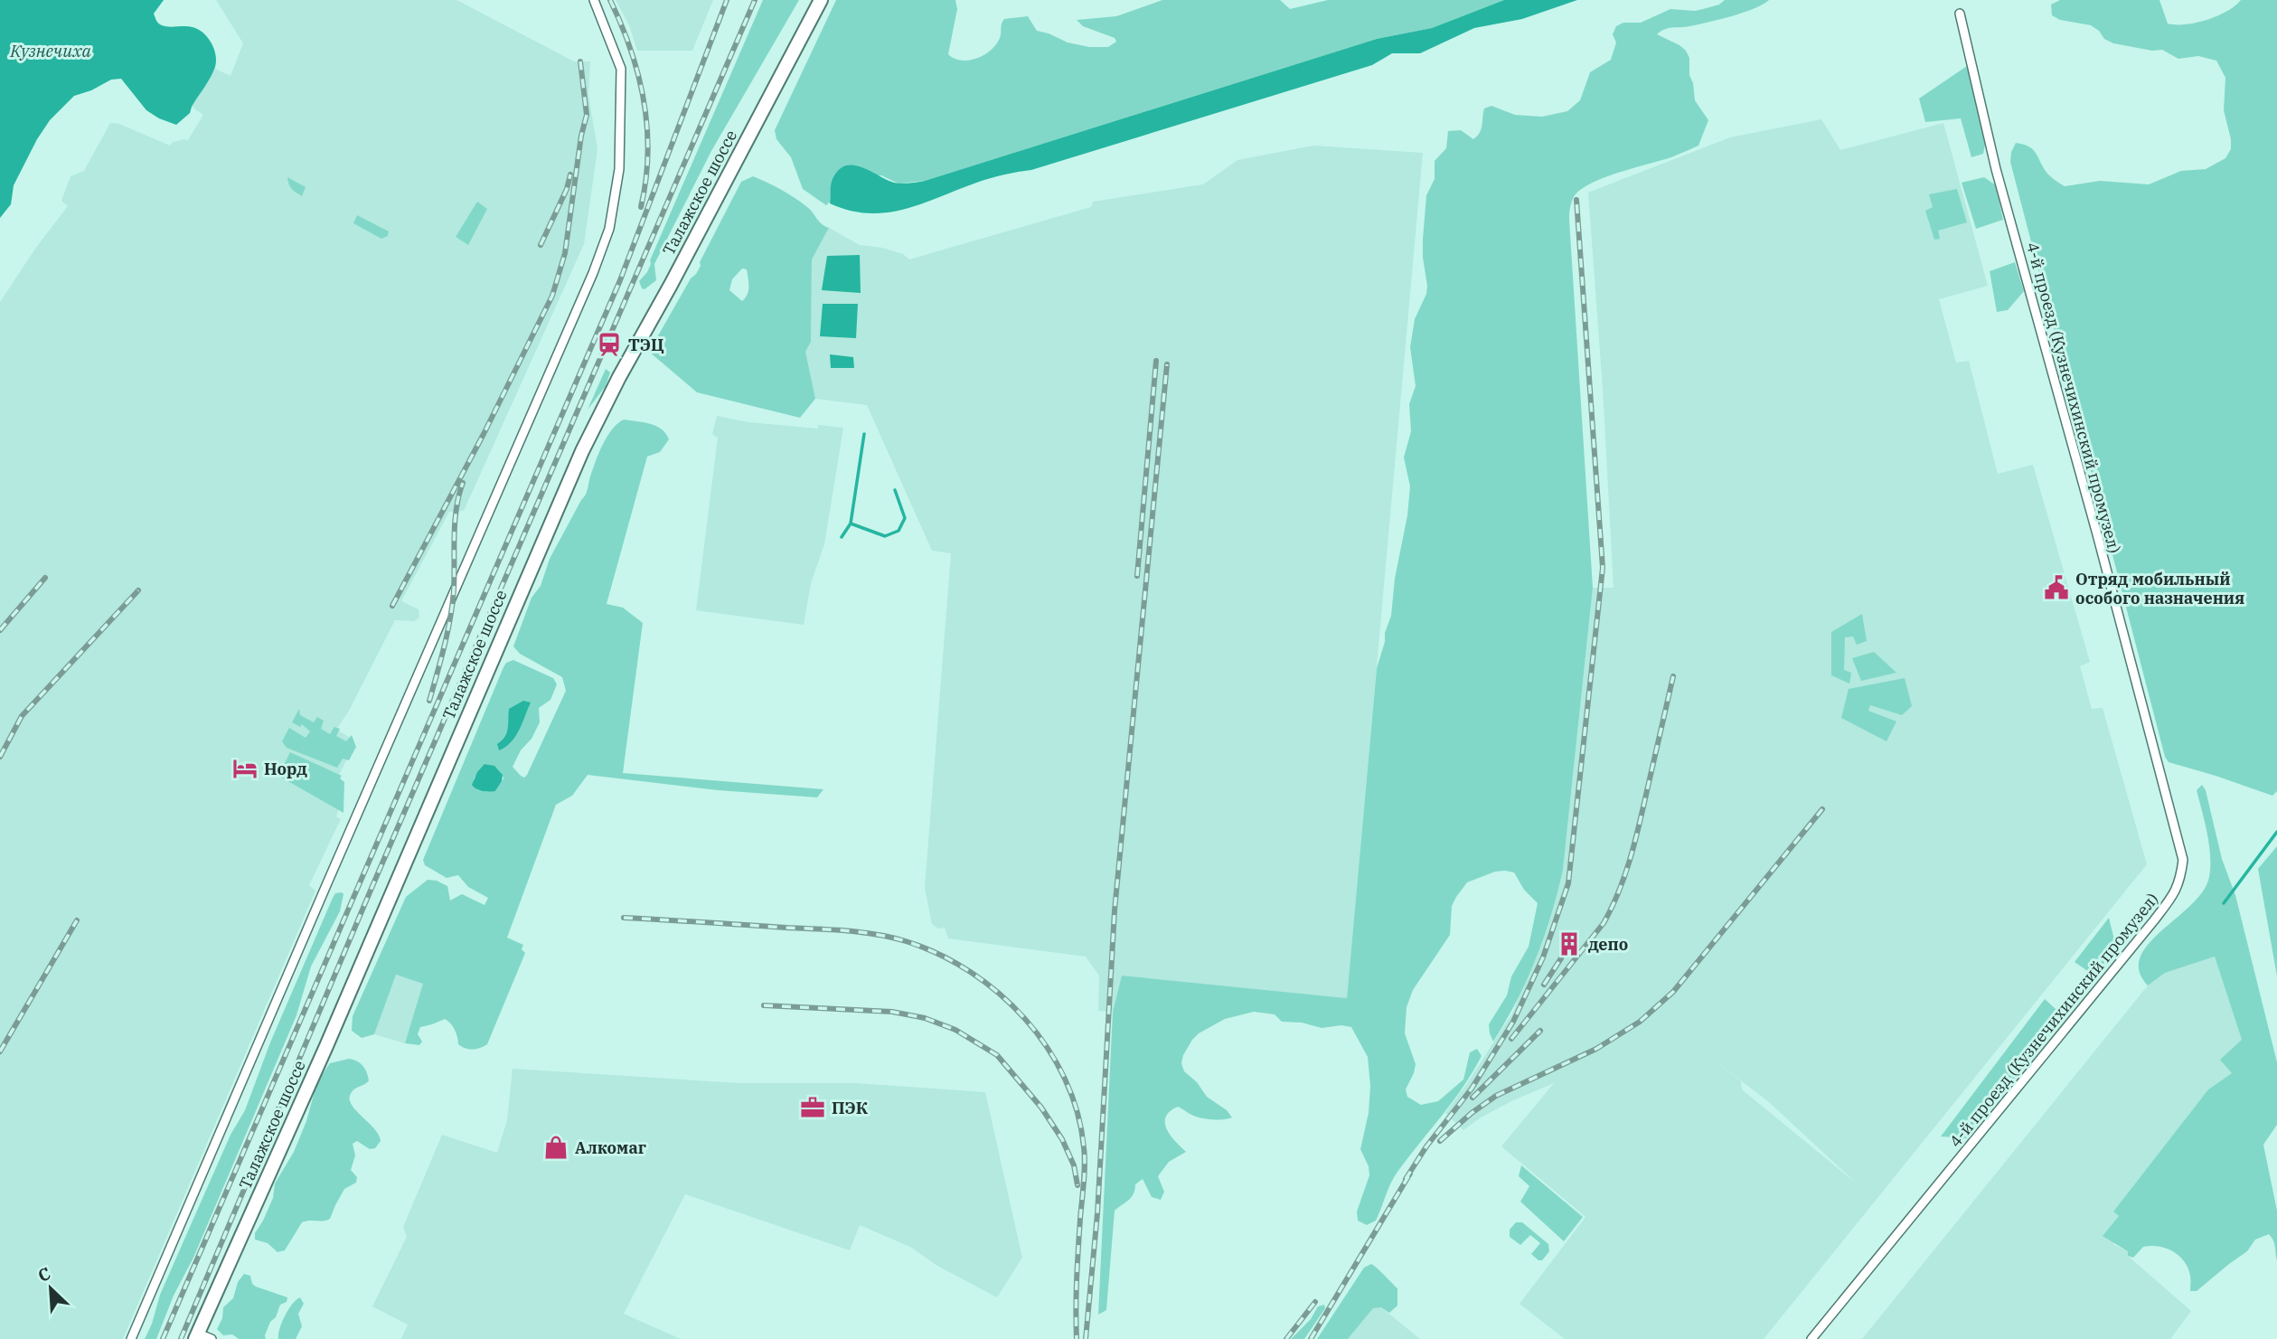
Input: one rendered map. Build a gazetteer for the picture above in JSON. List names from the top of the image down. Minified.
{"streets":{"main road":["Талажское шоссе"],"street":["4-й проезд (Кузнечихинский промузел)"]},"water":["Кузнечиха"],"places":{"station":["ТЭЦ"],"public building":["Отряд мобильный особого назначения"],"hotel":["Норд"],"building":["депо"],"office":["ПЭК"],"shop":["Алкомаг"]},"north":"top left"}
